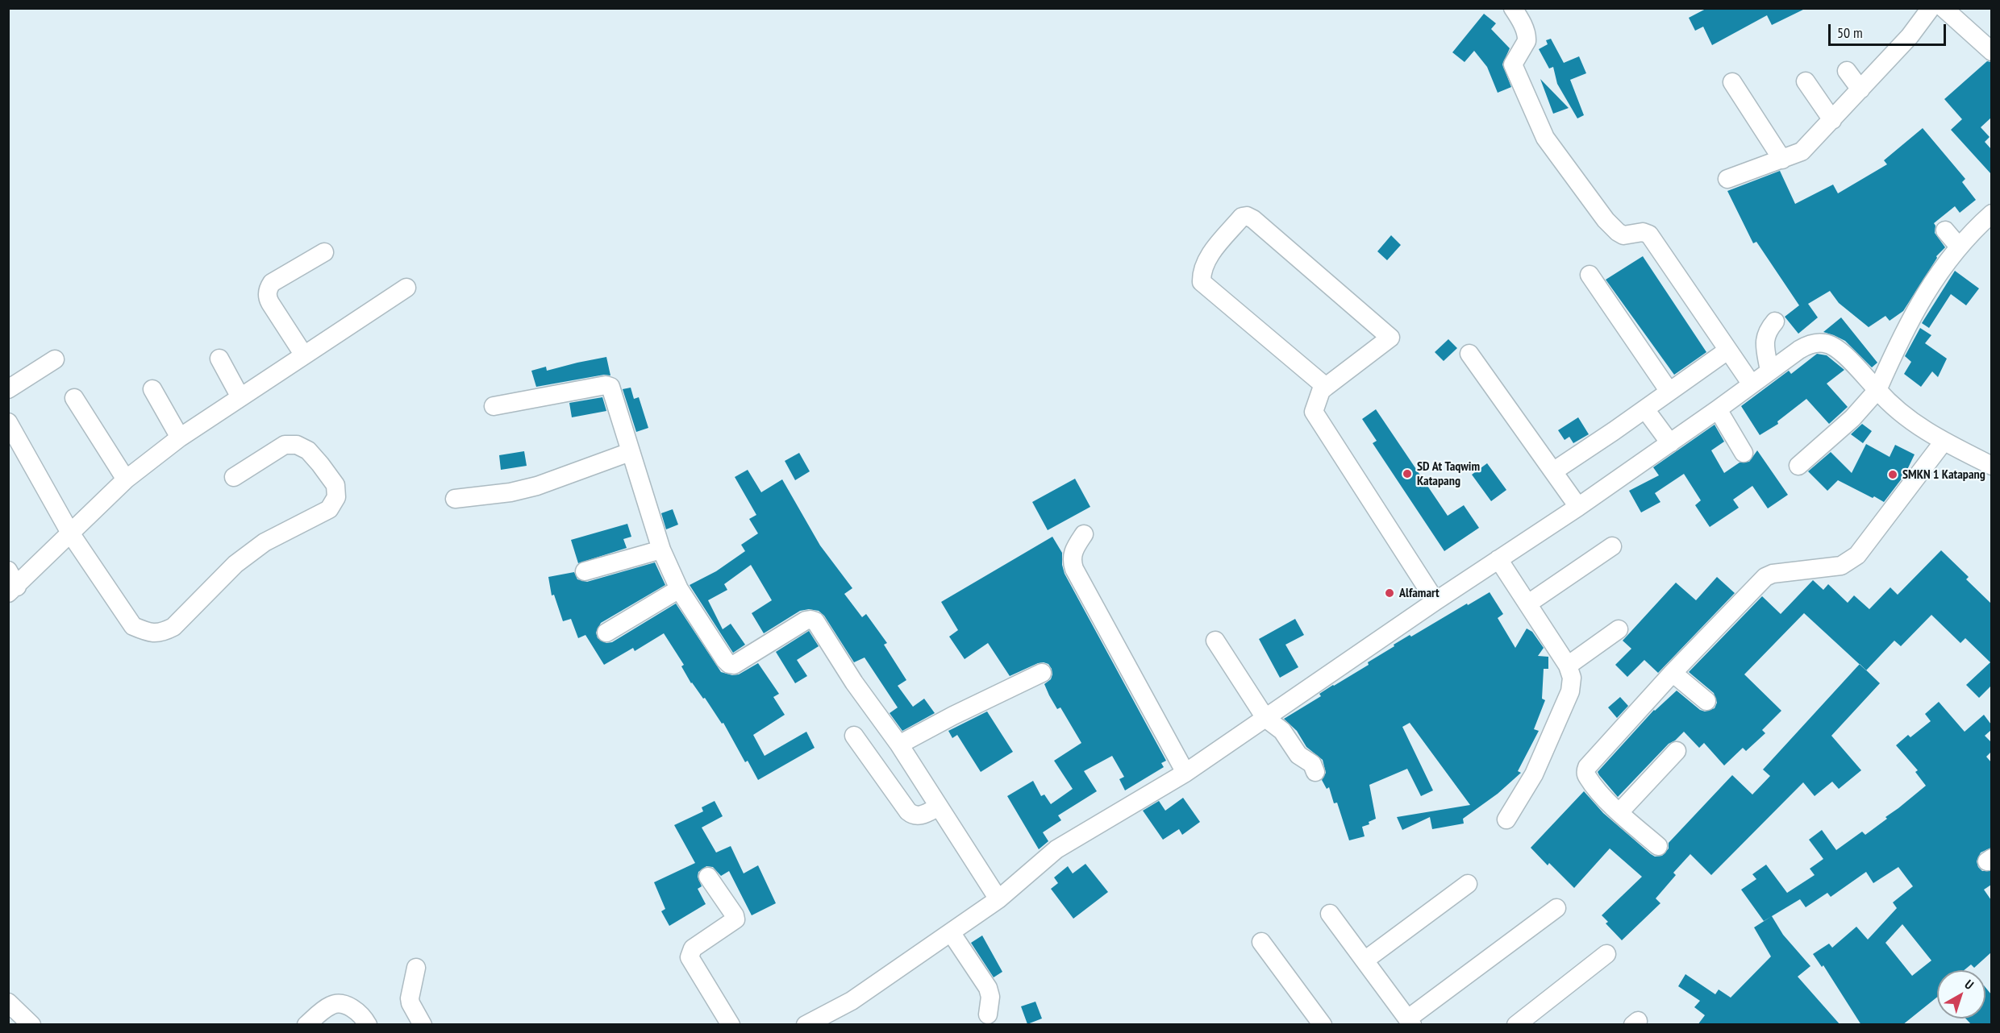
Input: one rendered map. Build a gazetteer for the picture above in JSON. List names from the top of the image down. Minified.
{"places":["SD At Taqwim Katapang","SMKN 1 Katapang","Alfamart"],"scale_bar":"50 m","north":"top right"}
